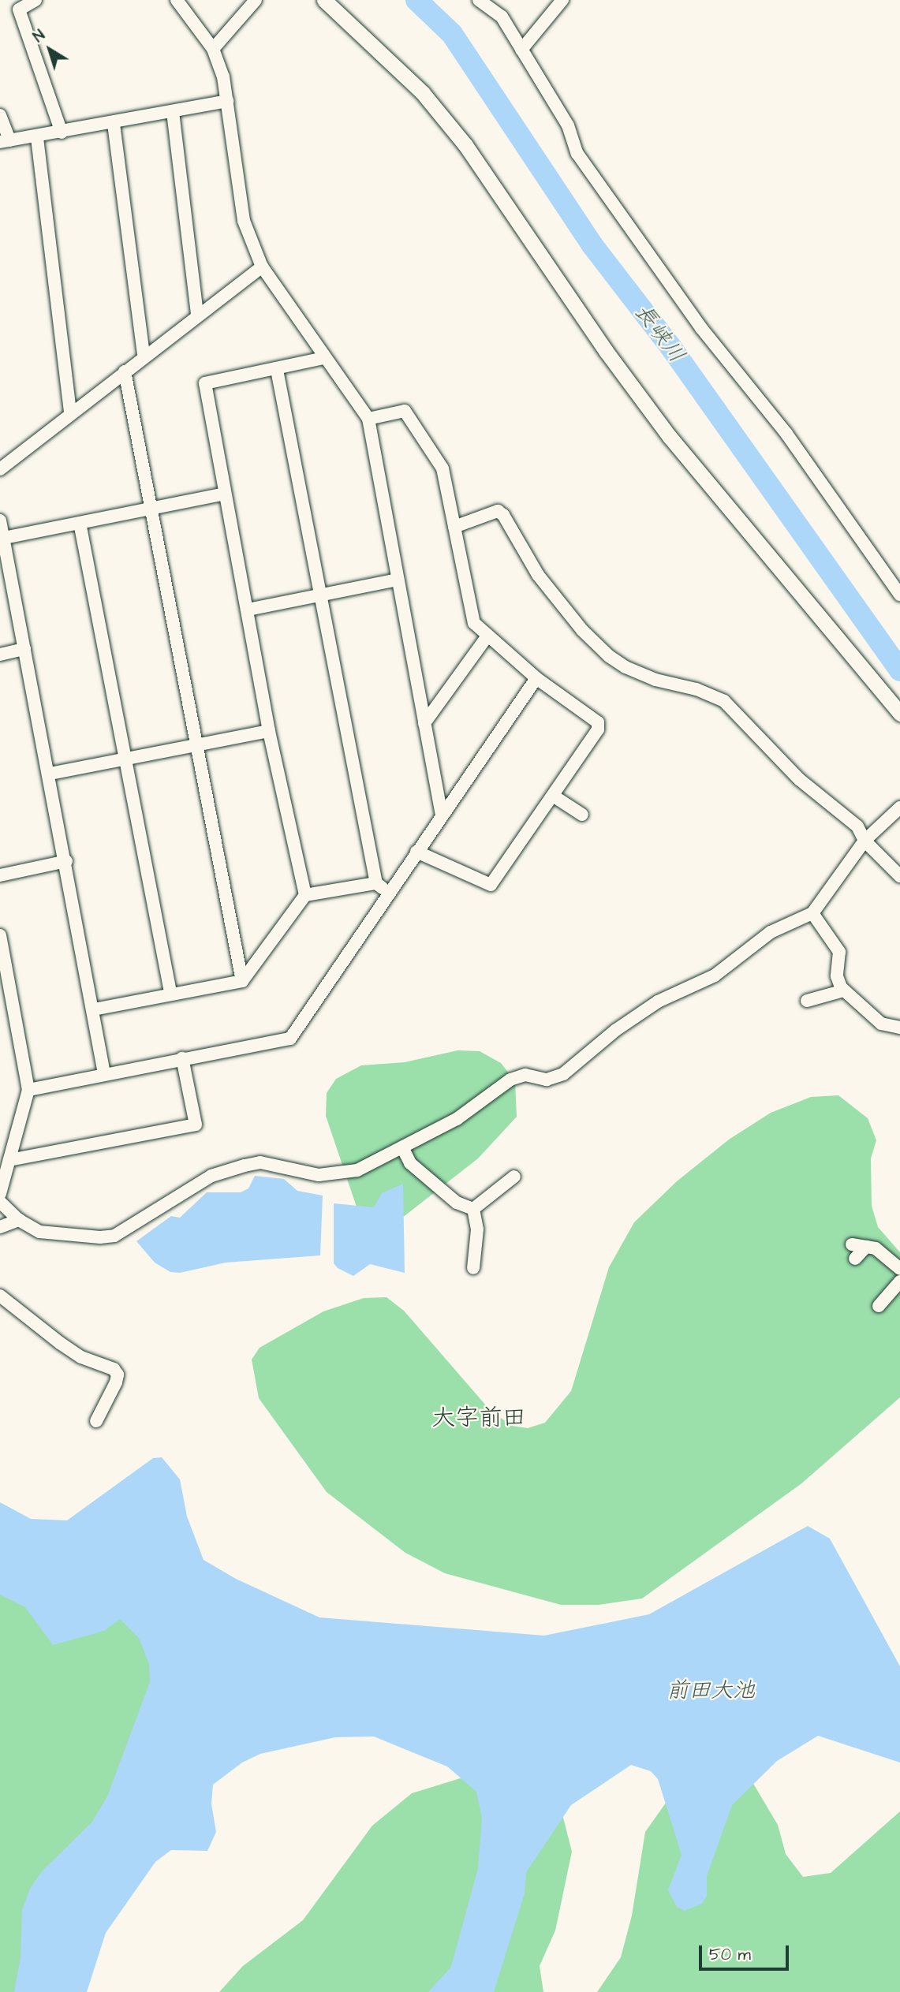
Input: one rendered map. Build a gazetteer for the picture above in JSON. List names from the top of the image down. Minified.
{"districts":["大字前田"],"water":["長峡川","前田大池"],"scale_bar":"50 m","north":"top left"}
